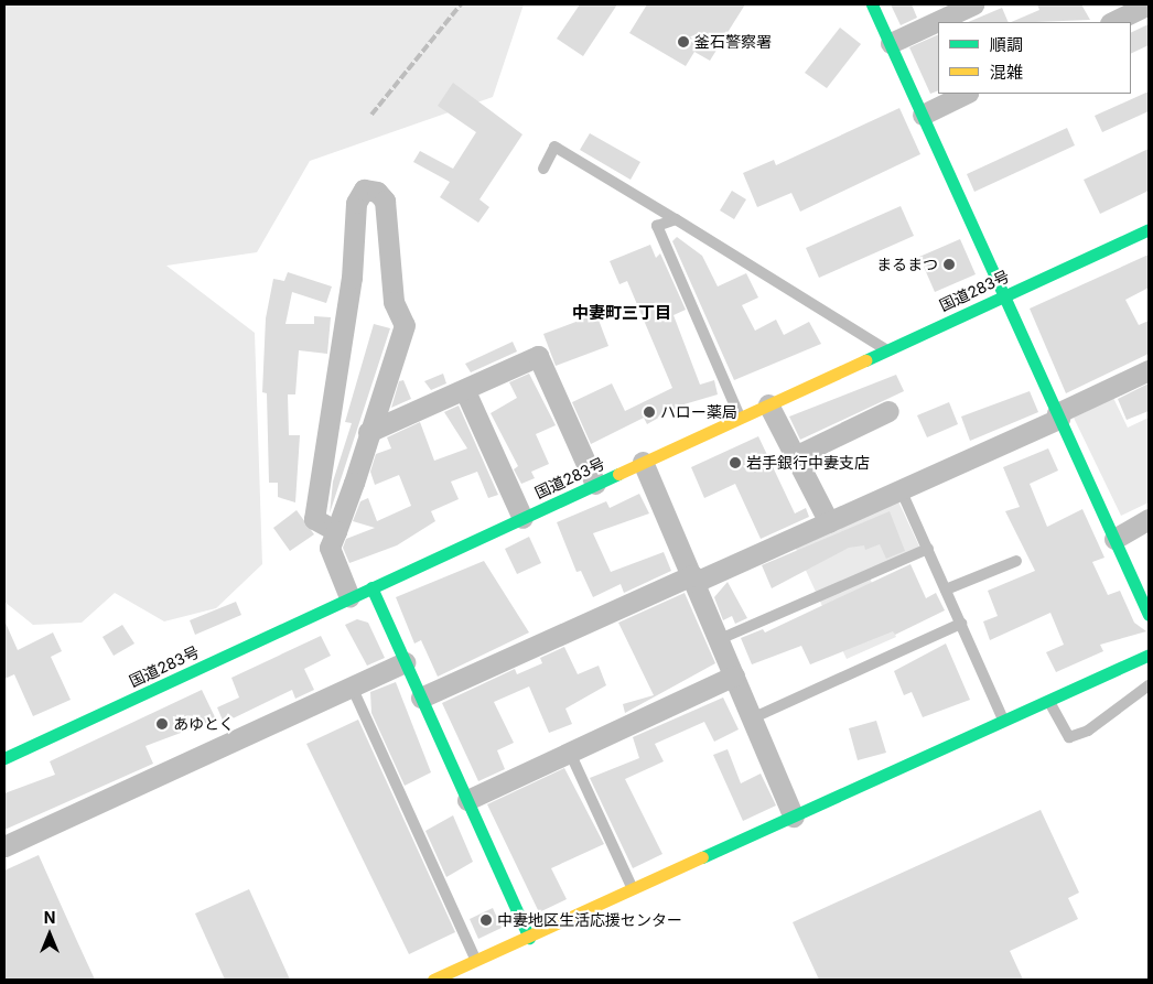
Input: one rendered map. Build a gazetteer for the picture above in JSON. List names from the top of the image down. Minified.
{"streets":{"main road":["国道283号"]},"districts":["中妻町三丁目"],"places":["釜石警察署","まるまつ","ハロー薬局","岩手銀行中妻支店","あゆとく","中妻地区生活応援センター"],"legend":["順調","混雑"],"north":"top"}
